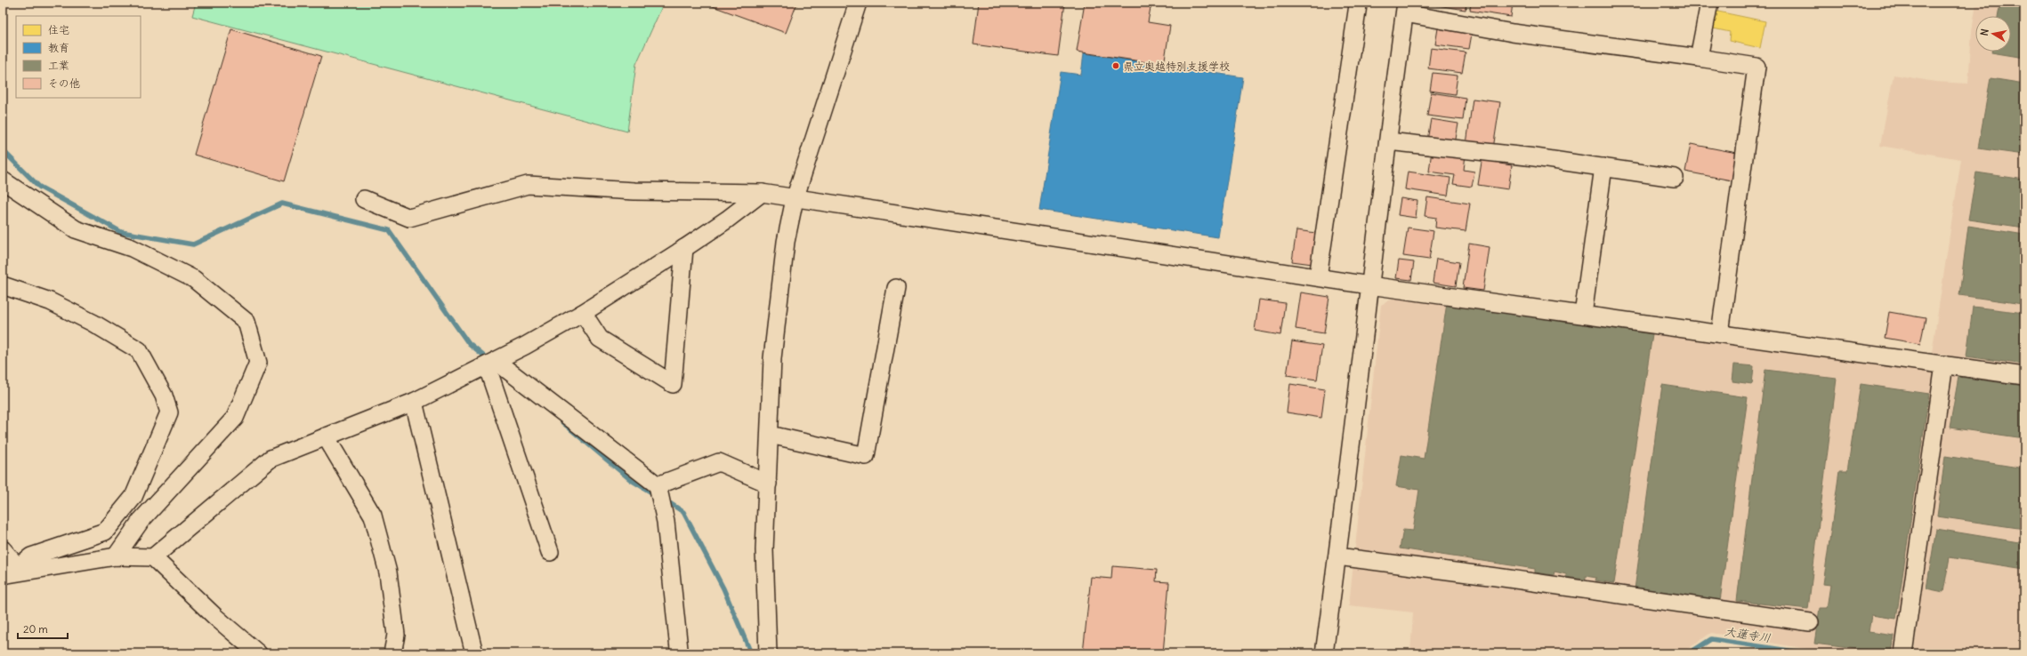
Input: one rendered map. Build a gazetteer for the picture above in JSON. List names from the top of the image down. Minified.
{"water":["大蓮寺川"],"places":["県立奥越特別支援学校"],"legend":["住宅","教育","工業","その他"],"scale_bar":"20 m","north":"left"}
